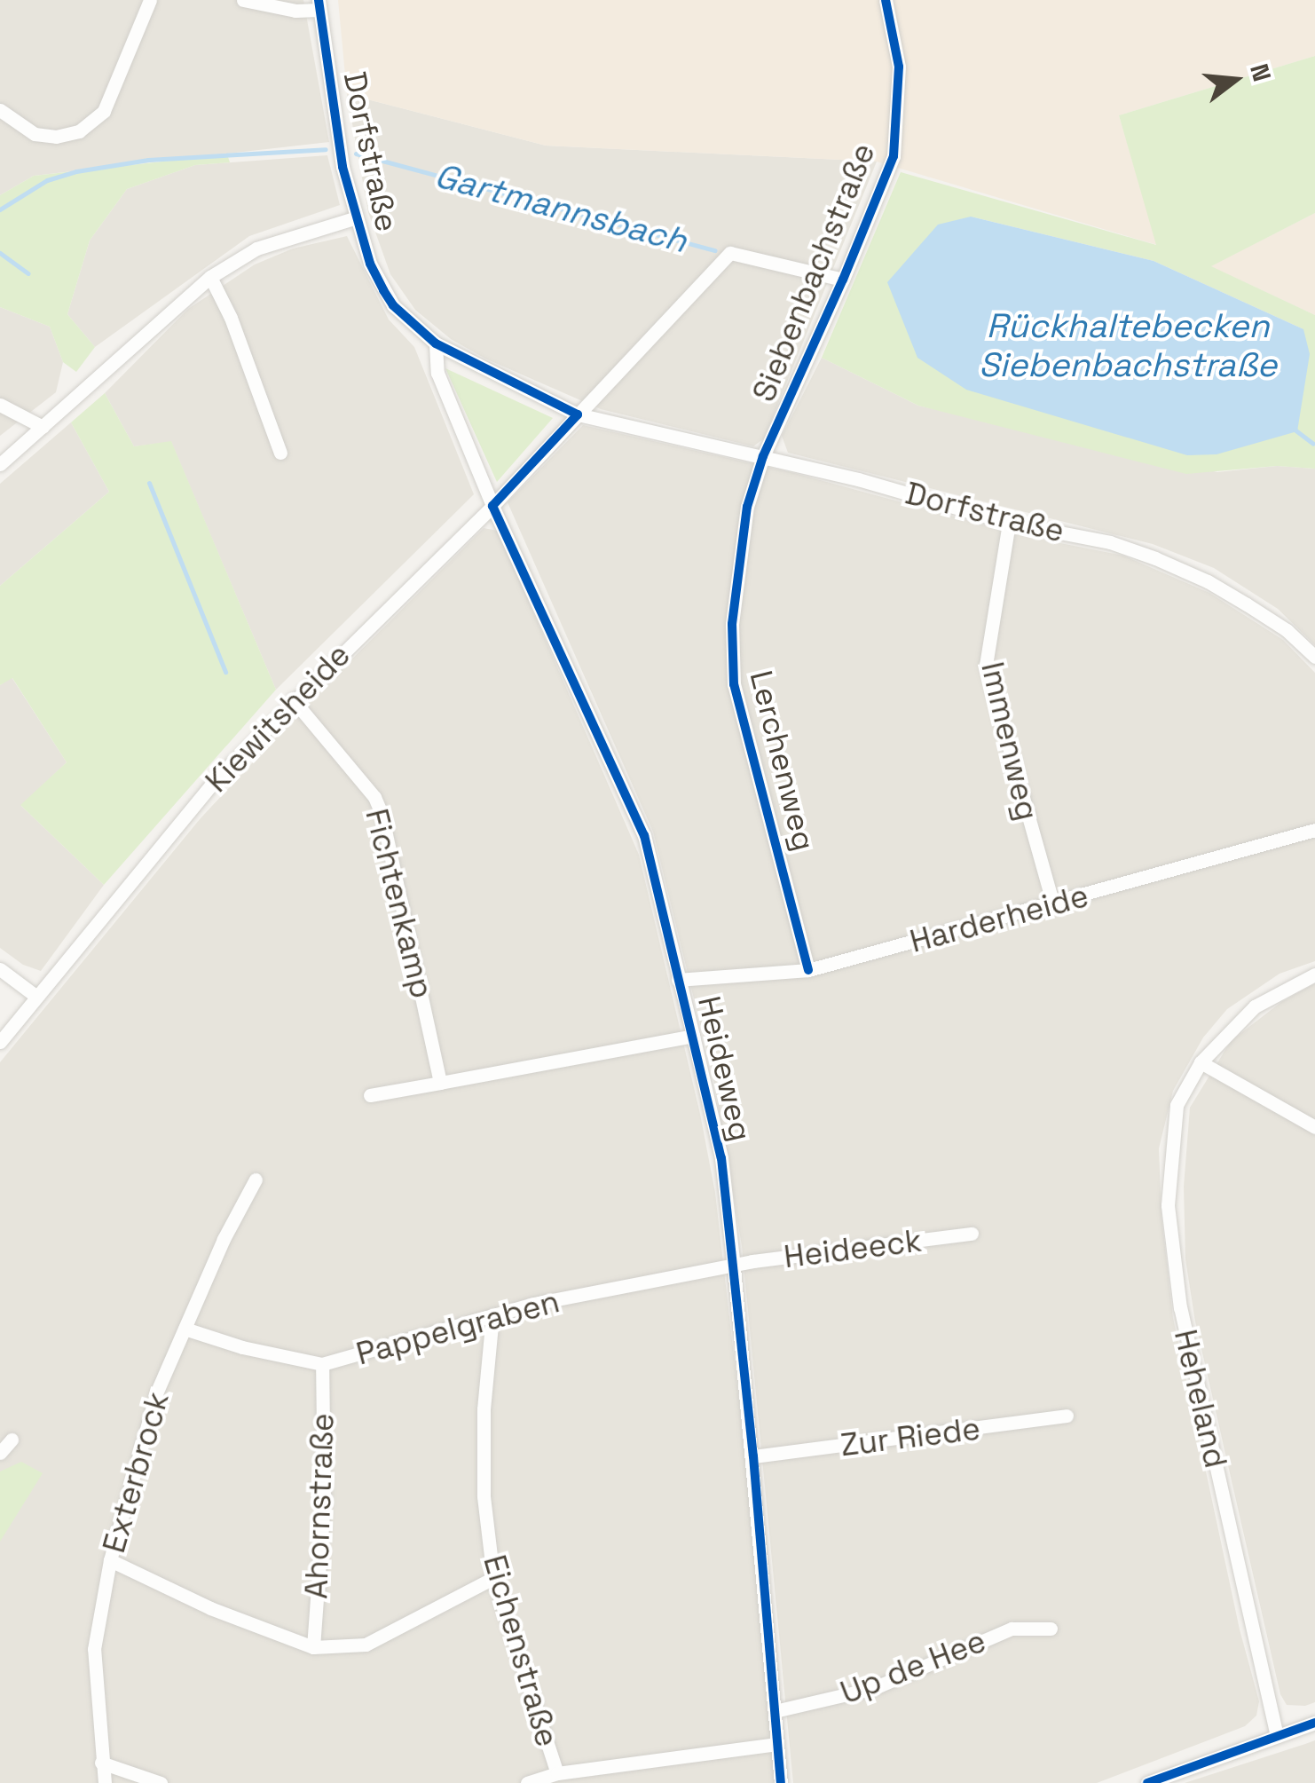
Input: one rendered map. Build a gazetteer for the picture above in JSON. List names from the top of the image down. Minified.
{"streets":{"street":["Dorfstraße","Siebenbachstraße","Kiewitsheide","Immenweg","Lerchenweg","Fichtenkamp","Harderheide","Heideweg","Heideeck","Pappelgraben","Heheland","Zur Riede","Exterbrock","Ahornstraße","Eichenstraße","Up de Hee"]},"crossings":[["Dorfstraße","Siebenbachstraße"],["Dorfstraße","Kiewitsheide"],["Dorfstraße","Immenweg"],["Dorfstraße","Lerchenweg"],["Dorfstraße","Heideweg"],["Siebenbachstraße","Kiewitsheide"],["Siebenbachstraße","Lerchenweg"],["Kiewitsheide","Fichtenkamp"],["Kiewitsheide","Heideweg"],["Immenweg","Harderheide"],["Lerchenweg","Harderheide"],["Harderheide","Heideweg"],["Heideweg","Heideeck"],["Heideweg","Pappelgraben"],["Heideweg","Zur Riede"],["Heideweg","Up de Hee"],["Heideeck","Pappelgraben"],["Pappelgraben","Exterbrock"],["Pappelgraben","Ahornstraße"],["Pappelgraben","Eichenstraße"]],"water":["Gartmannsbach","Rückhaltebecken Siebenbachstraße"],"north":"right"}
